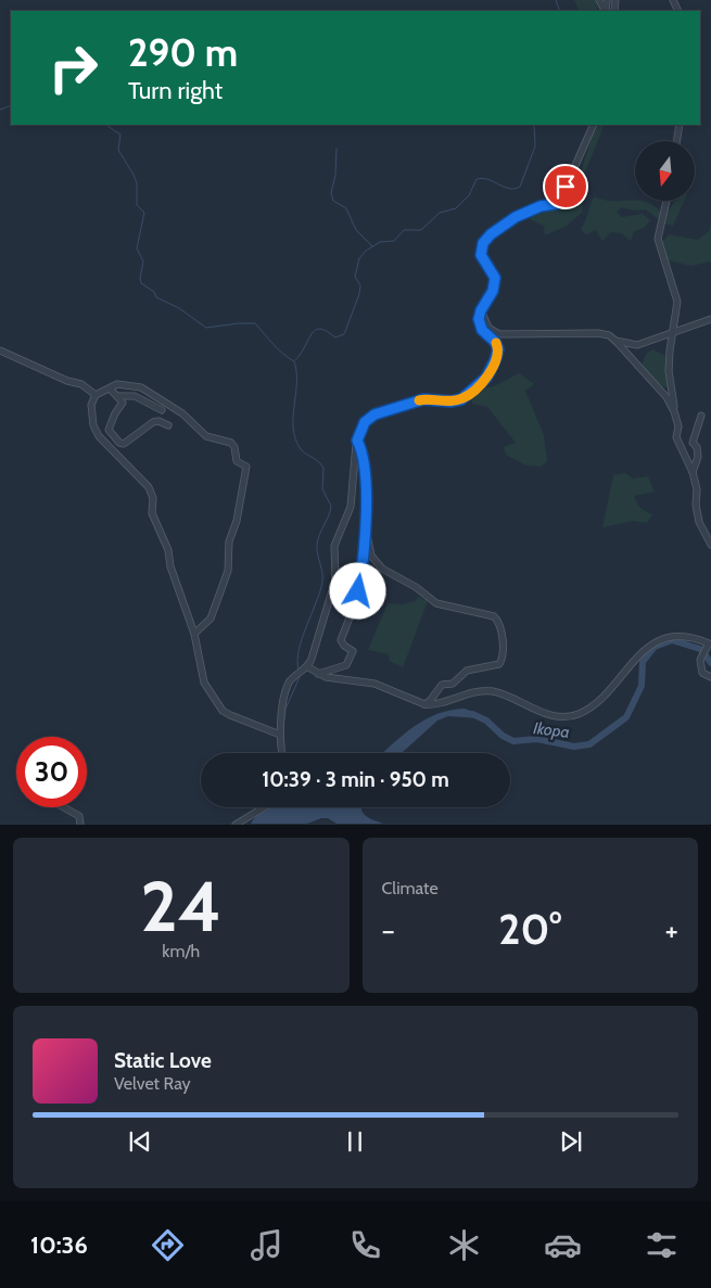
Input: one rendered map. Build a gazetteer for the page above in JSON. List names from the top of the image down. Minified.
{"water":["Ikopa"],"north":"bottom","page":{"turn":["290 m","Turn right"],"limit":"30","trip":"10:39 · 3 min · 950 m","tile":[["24","km/h"],"Climate"],"heat":["−","20°","+"],"song":["Static Love","Velvet Ray"],"tabs":"10:36"}}
